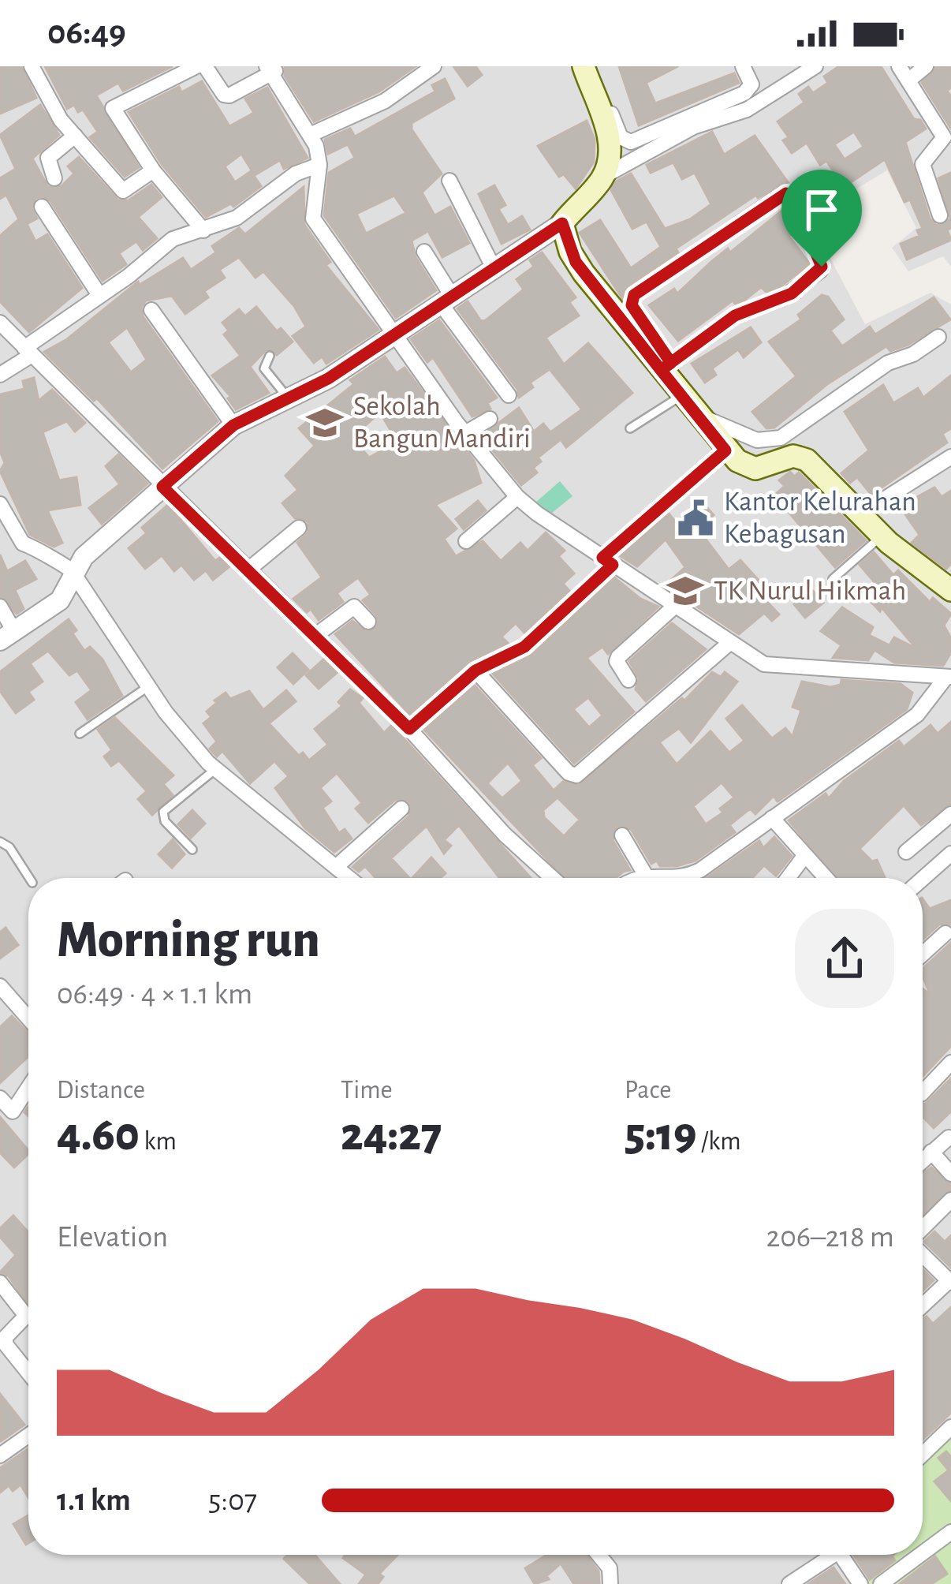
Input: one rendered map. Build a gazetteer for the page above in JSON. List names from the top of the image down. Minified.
{"places":{"school or university":["Sekolah Bangun Mandiri","TK Nurul Hikmah"],"public building":["Kantor Kelurahan Kebagusan"]},"page":{"status":"06:49","heading":["Morning run","06:49 · 4 × 1.1 km"],"stats":[["Distance","4.60 km"],["Time","24:27"],["Pace","5:19 /km"]],"chart":["Elevation","206–218 m"],"list":[{"name":"1.1 km","note":"5:07"}]}}
